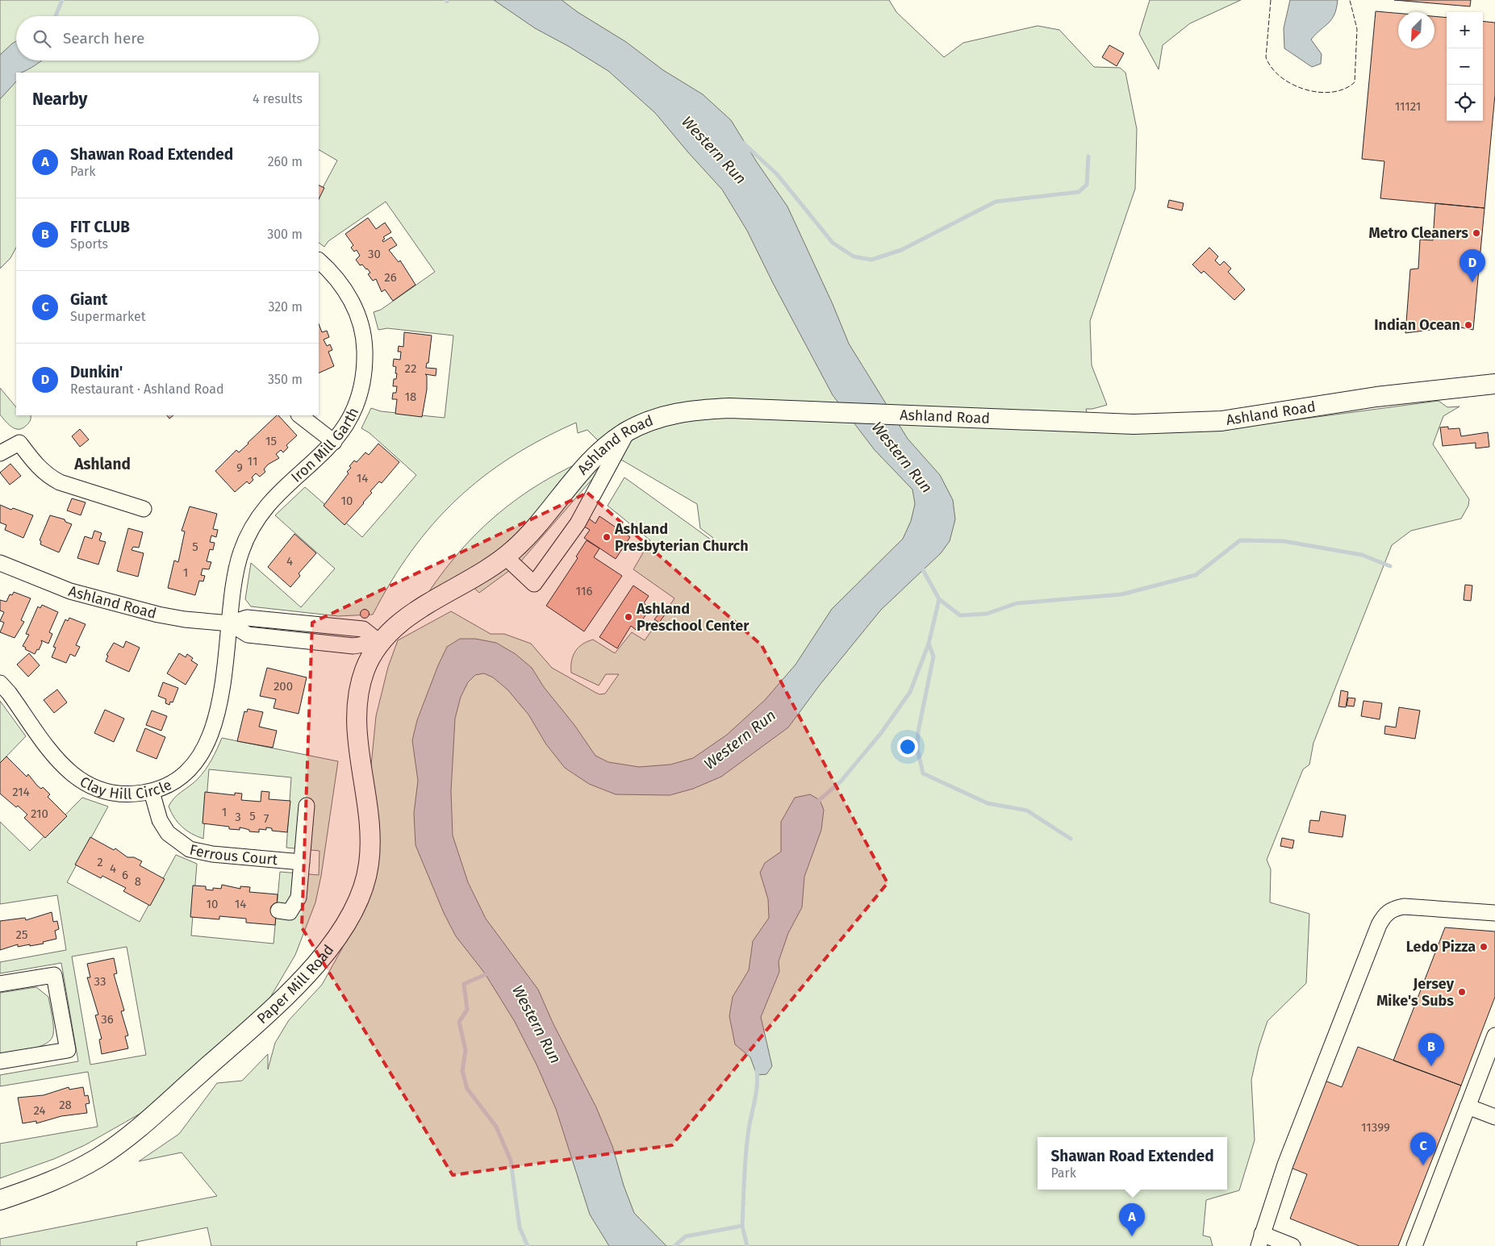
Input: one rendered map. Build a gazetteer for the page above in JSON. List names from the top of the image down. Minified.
{"streets":{"main road":["Ashland Road","Paper Mill Road"],"street":["Iron Mill Garth","Clay Hill Circle","Ferrous Court"]},"crossings":[["Ashland Road","Iron Mill Garth"],["Ashland Road","Clay Hill Circle"],["Ashland Road","Paper Mill Road"],["Iron Mill Garth","Clay Hill Circle"],["Clay Hill Circle","Ferrous Court"]],"districts":["Ashland"],"water":["Western Run"],"places":["Metro Cleaners","Indian Ocean","Ashland Presbyterian Church","Ashland Preschool Center","Ledo Pizza","Jersey Mike's Subs"],"house_numbers":["11121","30","26","22","18","15","11","9","14","10","5","4","1","116","200","214","1","210","5","3","7","2","4","6","8","10","14","25","33","36","28","24","11399"],"north":"bottom left","page":{"map_buttons":["+","−"],"search":"Search here","heading":["Nearby","4 results"],"list":[{"mark":"A","name":"Shawan Road Extended","note":"Park","value":"260 m"},{"mark":"B","name":"FIT CLUB","note":"Sports","value":"300 m"},{"mark":"C","name":"Giant","note":"Supermarket","value":"320 m"},{"mark":"D","name":"Dunkin'","note":"Restaurant · Ashland Road","value":"350 m"}],"pins":["D","B","C","A"],"popup":["Shawan Road Extended","Park"]}}
